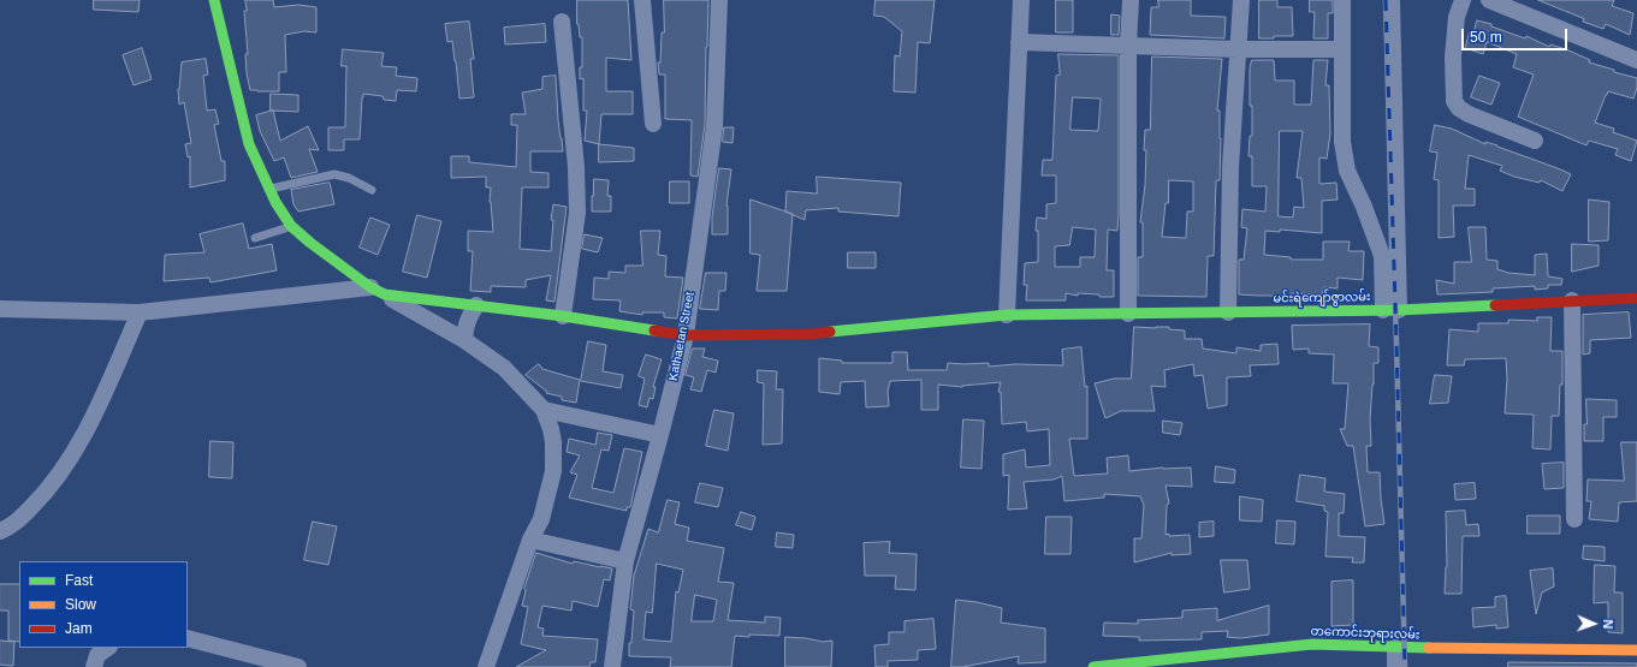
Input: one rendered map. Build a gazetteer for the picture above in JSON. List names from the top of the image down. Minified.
{"streets":{"street":["မင်းရဲကျော်ဇွာလမ်း","Kathaetan Street","တကောင်းဘုရားလမ်း"]},"crossings":[["မင်းရဲကျော်ဇွာလမ်း","Kathaetan Street"]],"legend":["Fast","Slow","Jam"],"scale_bar":"50 m","north":"right"}
